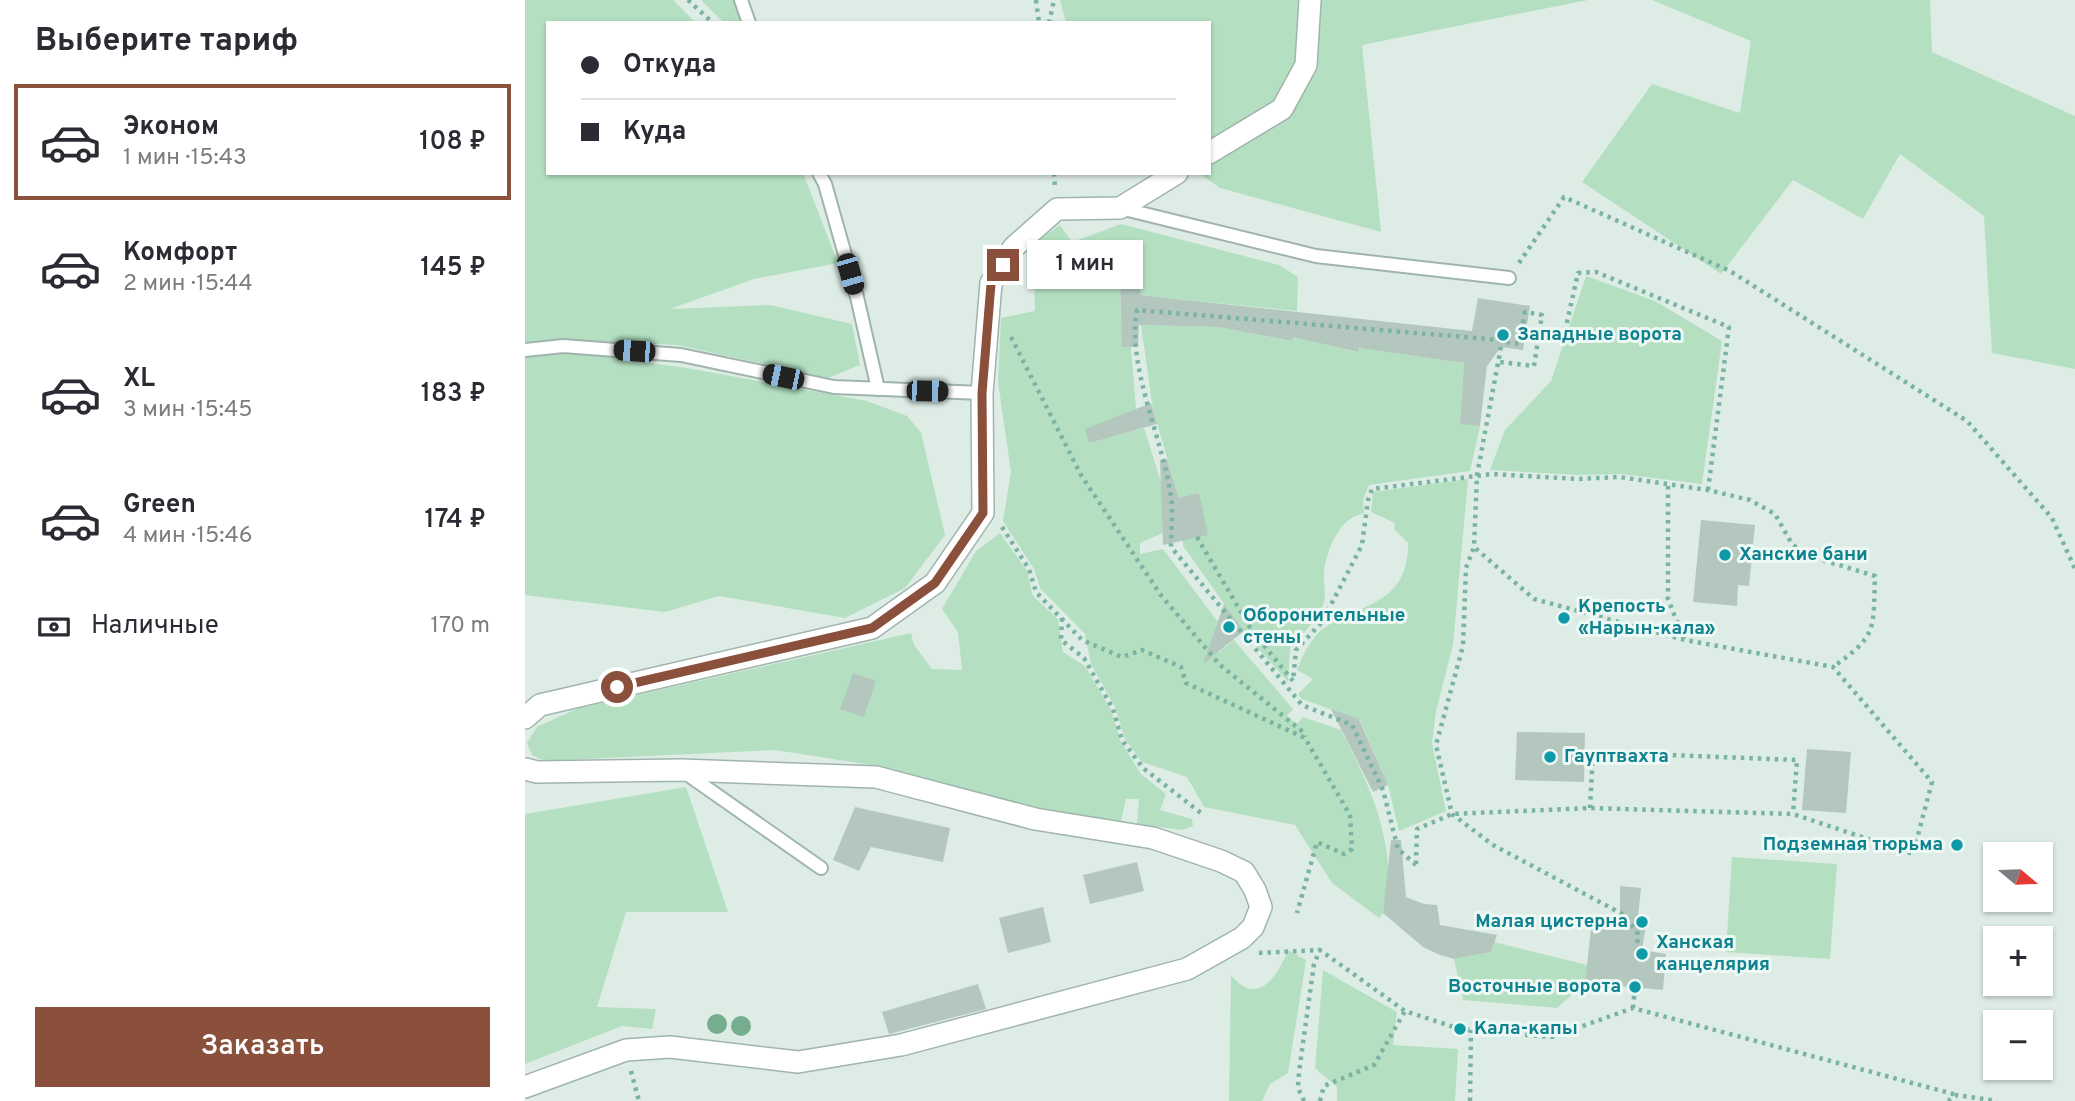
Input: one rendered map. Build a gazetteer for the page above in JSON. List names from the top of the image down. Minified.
{"places":["Западные ворота","Ханские бани","Крепость «Нарын-кала»","Оборонительные стены","Гауптвахта","Подземная тюрьма","Малая цистерна","Ханская канцелярия","Восточные ворота","Кала-капы"],"north":"right","page":{"heading":"Выберите тариф","banner":["Откуда","Куда"],"list":[{"name":"Эконом","note":"1 мин · 15:43","value":"108 ₽"},{"name":"Комфорт","note":"2 мин · 15:44","value":"145 ₽"},{"name":"XL","note":"3 мин · 15:45","value":"183 ₽"},{"name":"Green","note":"4 мин · 15:46","value":"174 ₽"}],"bubble":"1 мин","pay":["Наличные","170 m"],"map_buttons":["+","−"],"buttons":"Заказать"}}
